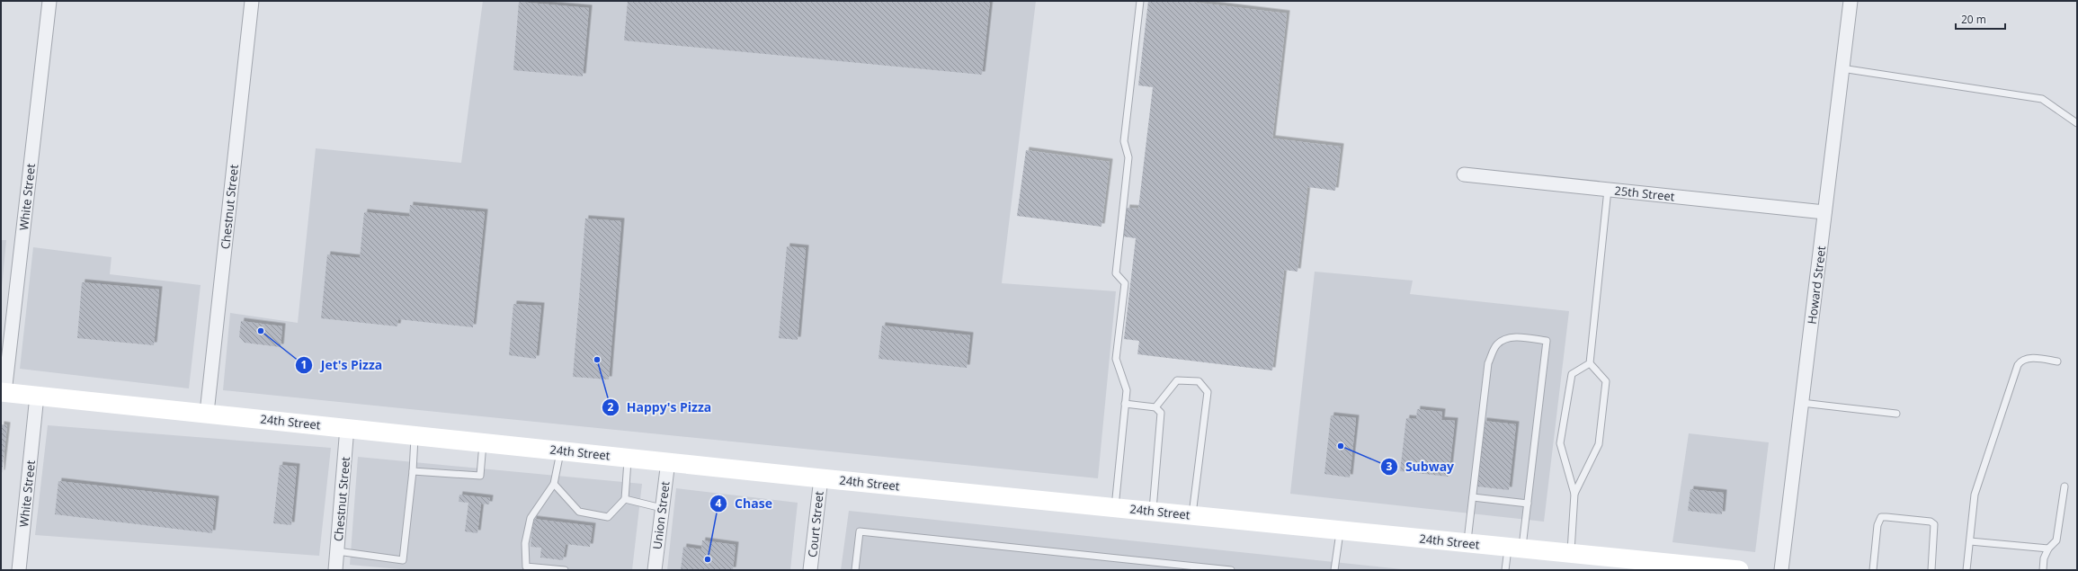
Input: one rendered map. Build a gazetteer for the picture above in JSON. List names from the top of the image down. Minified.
{"streets":{"street":["25th Street","White Street","Chestnut Street","Howard Street","24th Street","Union Street","Court Street"]},"crossings":[["25th Street","Howard Street"],["White Street","24th Street"],["Chestnut Street","24th Street"],["24th Street","Union Street"],["24th Street","Court Street"]],"places":["Jet's Pizza","Happy's Pizza","Subway","Chase"],"scale_bar":"20 m"}
